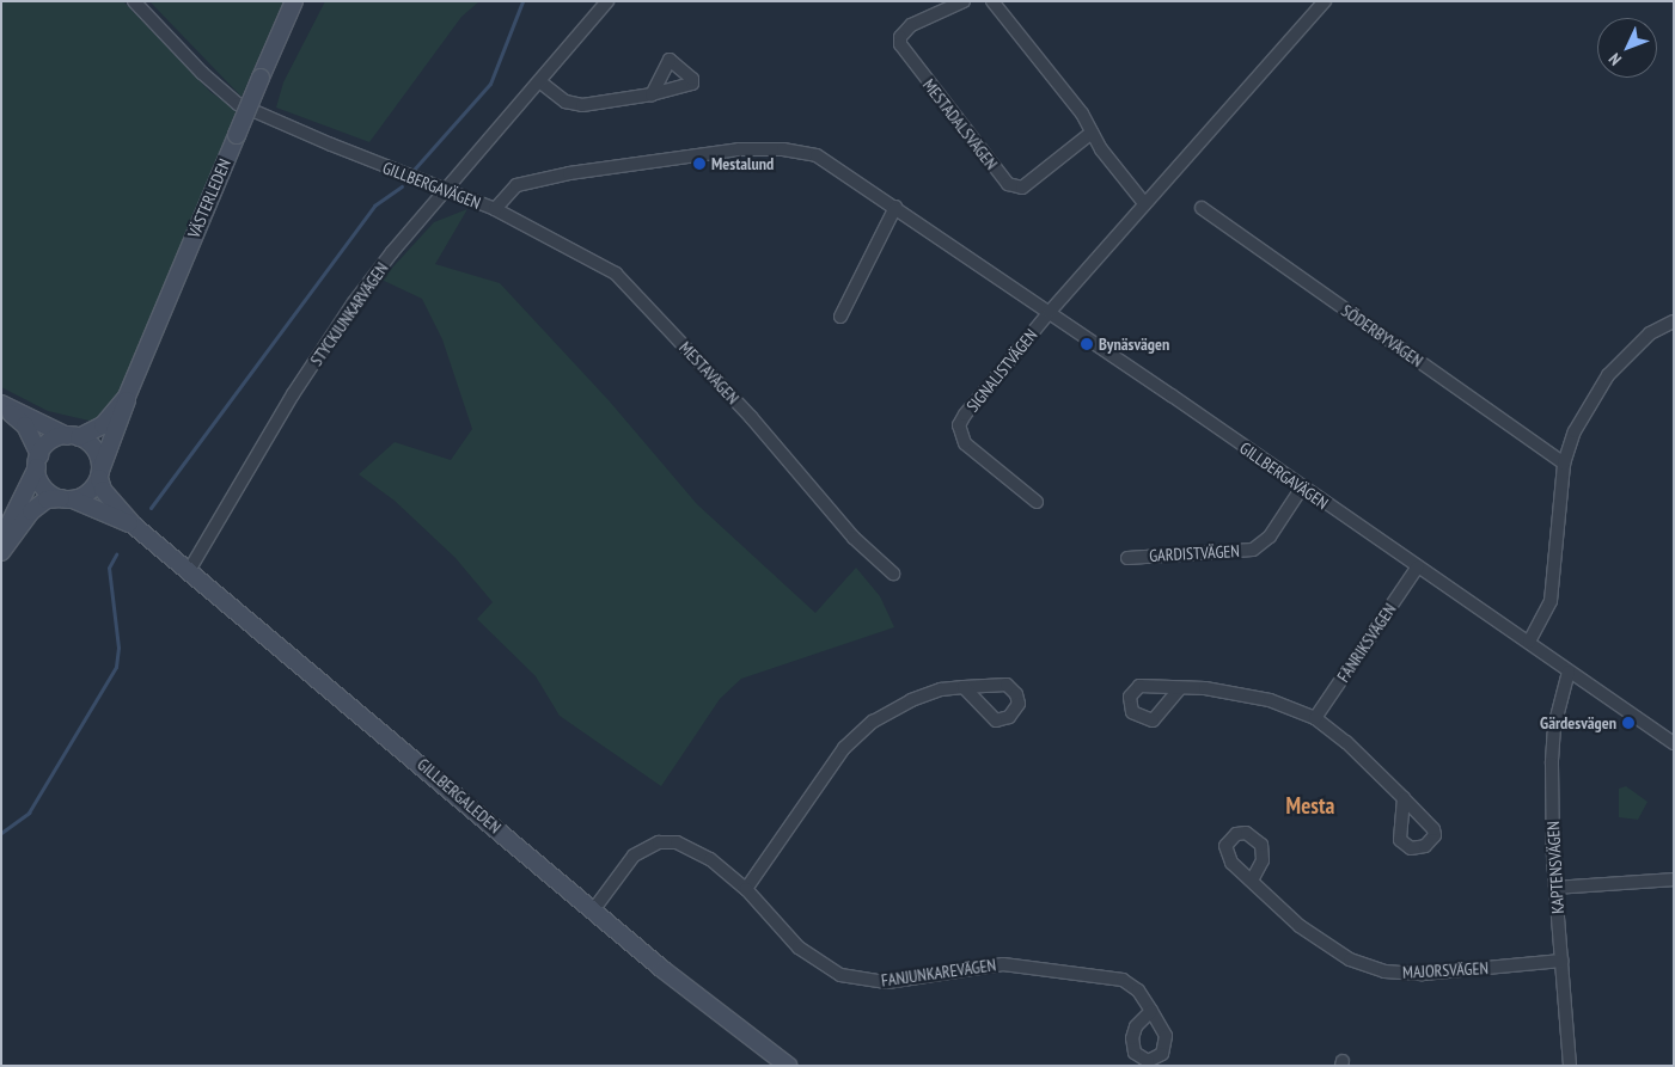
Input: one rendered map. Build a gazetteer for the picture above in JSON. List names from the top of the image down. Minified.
{"streets":{"main road":["VÄSTERLEDEN","GILLBERGALEDEN"],"street":["MESTADALSVÄGEN","GILLBERGAVÄGEN","STYCKJUNKARVÄGEN","SÖDERBYVÄGEN","SIGNALISTVÄGEN","MESTAVÄGEN","GARDISTVÄGEN","FÄNRIKSVÄGEN","KAPTENSVÄGEN","MAJORSVÄGEN","FANJUNKAREVÄGEN"]},"crossings":[["GILLBERGAVÄGEN","STYCKJUNKARVÄGEN"],["GILLBERGAVÄGEN","SIGNALISTVÄGEN"],["GILLBERGAVÄGEN","MESTAVÄGEN"],["GILLBERGAVÄGEN","GARDISTVÄGEN"],["GILLBERGAVÄGEN","FÄNRIKSVÄGEN"],["GILLBERGAVÄGEN","KAPTENSVÄGEN"],["VÄSTERLEDEN","GILLBERGALEDEN"],["STYCKJUNKARVÄGEN","GILLBERGALEDEN"],["GILLBERGALEDEN","FANJUNKAREVÄGEN"],["KAPTENSVÄGEN","MAJORSVÄGEN"]],"districts":["Mesta"],"places":["Mestalund","Bynäsvägen","Gärdesvägen"],"north":"bottom left"}
